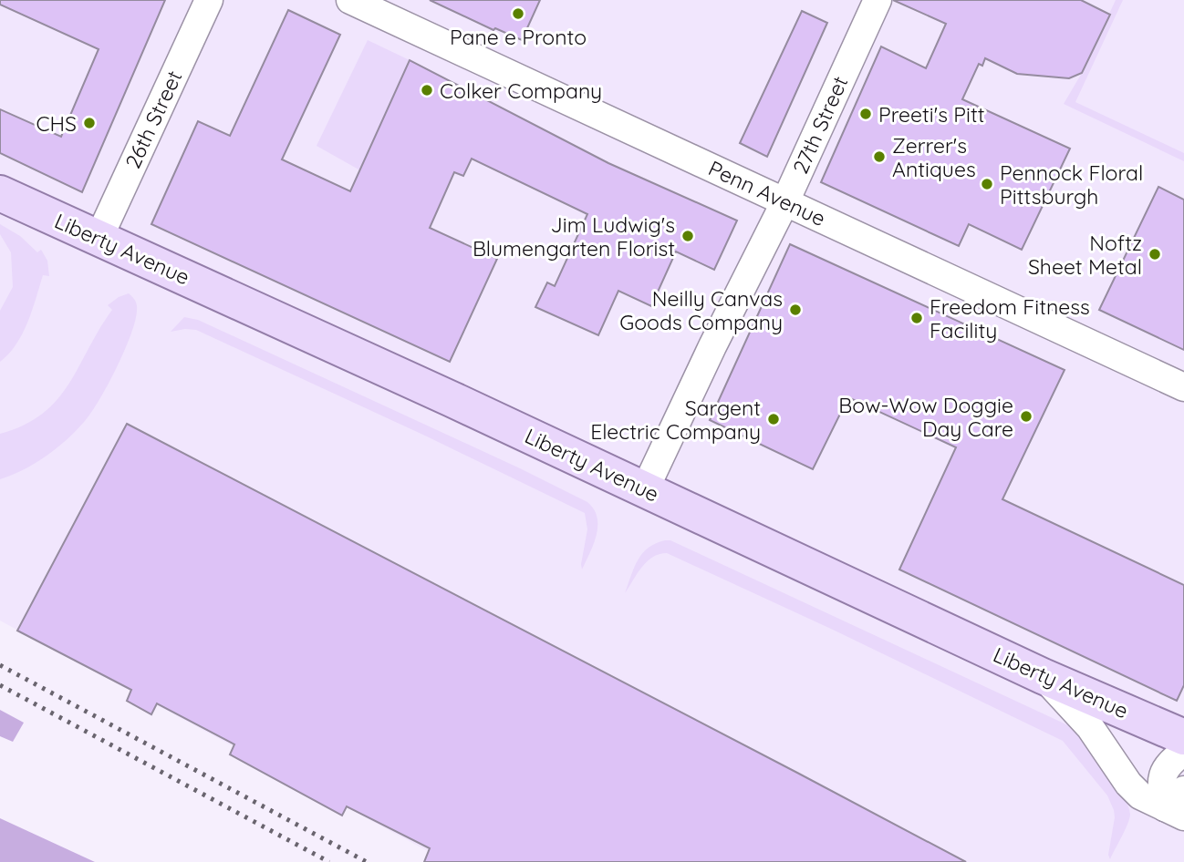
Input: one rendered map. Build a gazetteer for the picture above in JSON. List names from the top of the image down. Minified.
{"streets":{"main road":["Liberty Avenue"],"street":["26th Street","27th Street","Penn Avenue"]},"crossings":[["26th Street","Liberty Avenue"],["27th Street","Penn Avenue"],["27th Street","Liberty Avenue"]],"places":["Pane e Pronto","Colker Company","Preeti's Pitt","CHS","Zerrer's Antiques","Pennock Floral Pittsburgh","Jim Ludwig's Blumengarten Florist","Noftz Sheet Metal","Neilly Canvas Goods Company","Freedom Fitness Facility","Bow-Wow Doggie Day Care","Sargent Electric Company"]}
